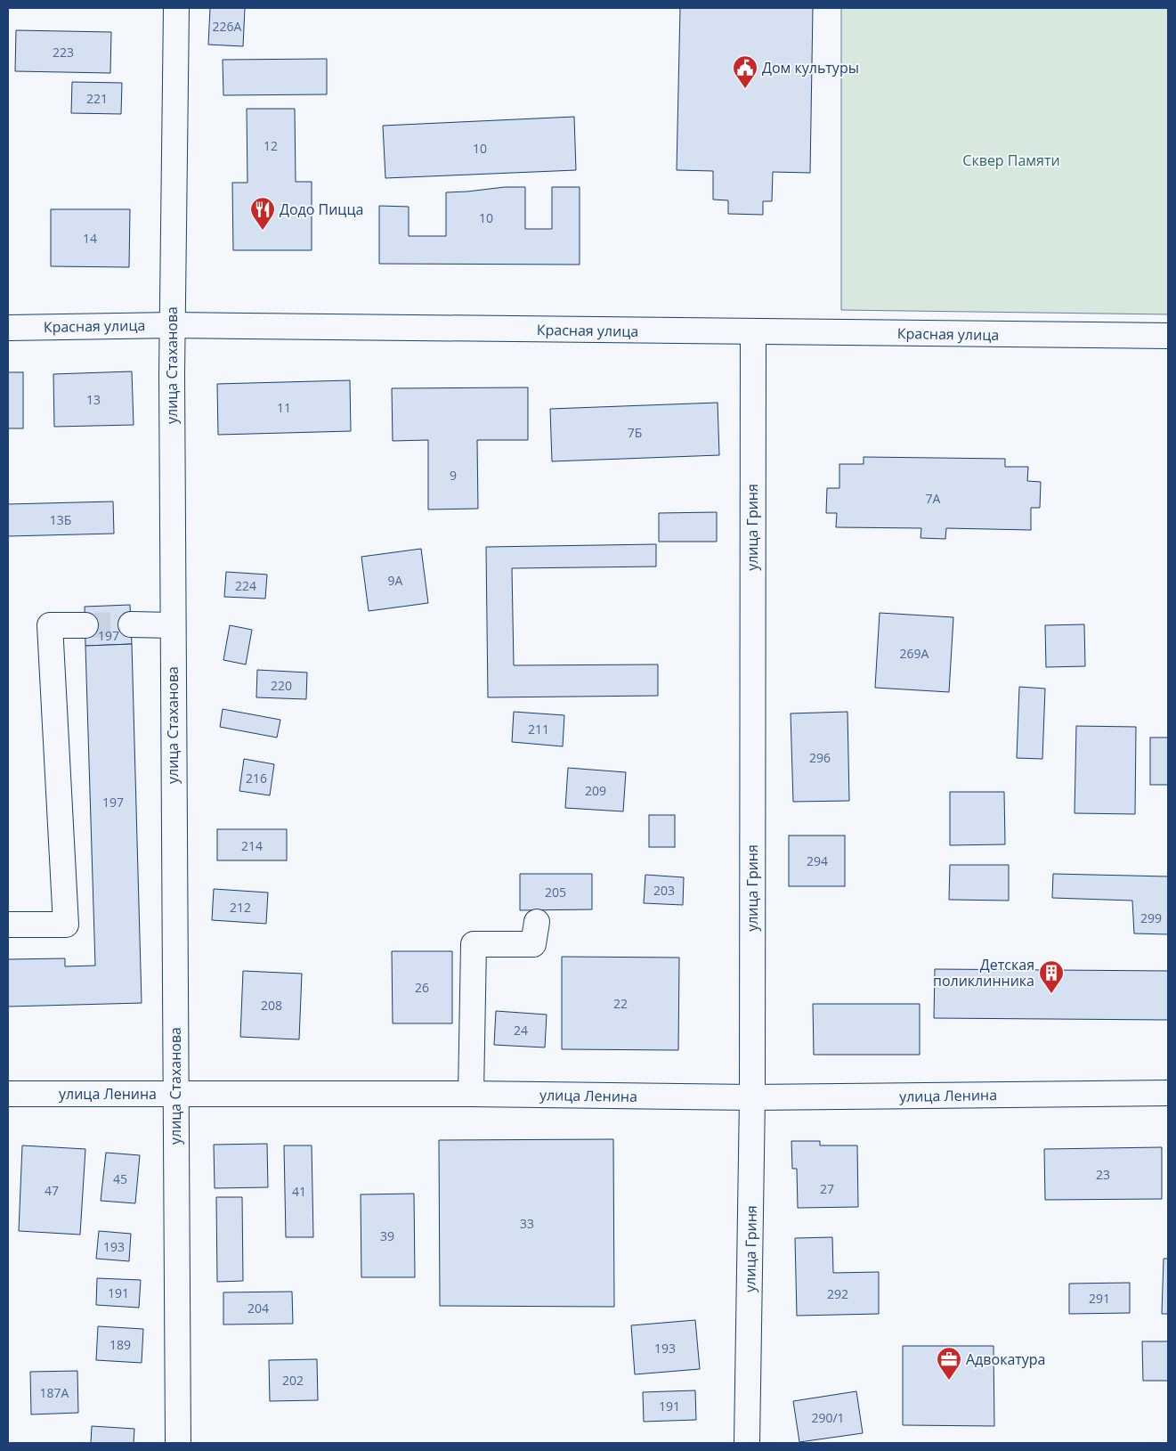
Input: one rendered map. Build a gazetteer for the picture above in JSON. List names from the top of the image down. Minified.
{"streets":{"street":["Красная улица","улица Стаханова","улица Гриня","улица Ленина"]},"crossings":[["Красная улица","улица Стаханова"],["Красная улица","улица Гриня"],["улица Стаханова","улица Ленина"],["улица Гриня","улица Ленина"]],"parks":["Сквер Памяти"],"places":{"public building":["Дом культуры"],"restaurant":["Додо Пицца"],"building":["Детская поликлинника"],"office":["Адвокатура"]},"house_numbers":["226А","223","221","12","10","10","14","13","11","7Б","9","7А","13Б","9А","224","197","269А","220","211","296","216","209","197","214","294","203","205","212","299","26","22","208","24","23","45","27","47","41","33","39","193","191","292","291","204","189","193","202","187А","191","290/1"]}
